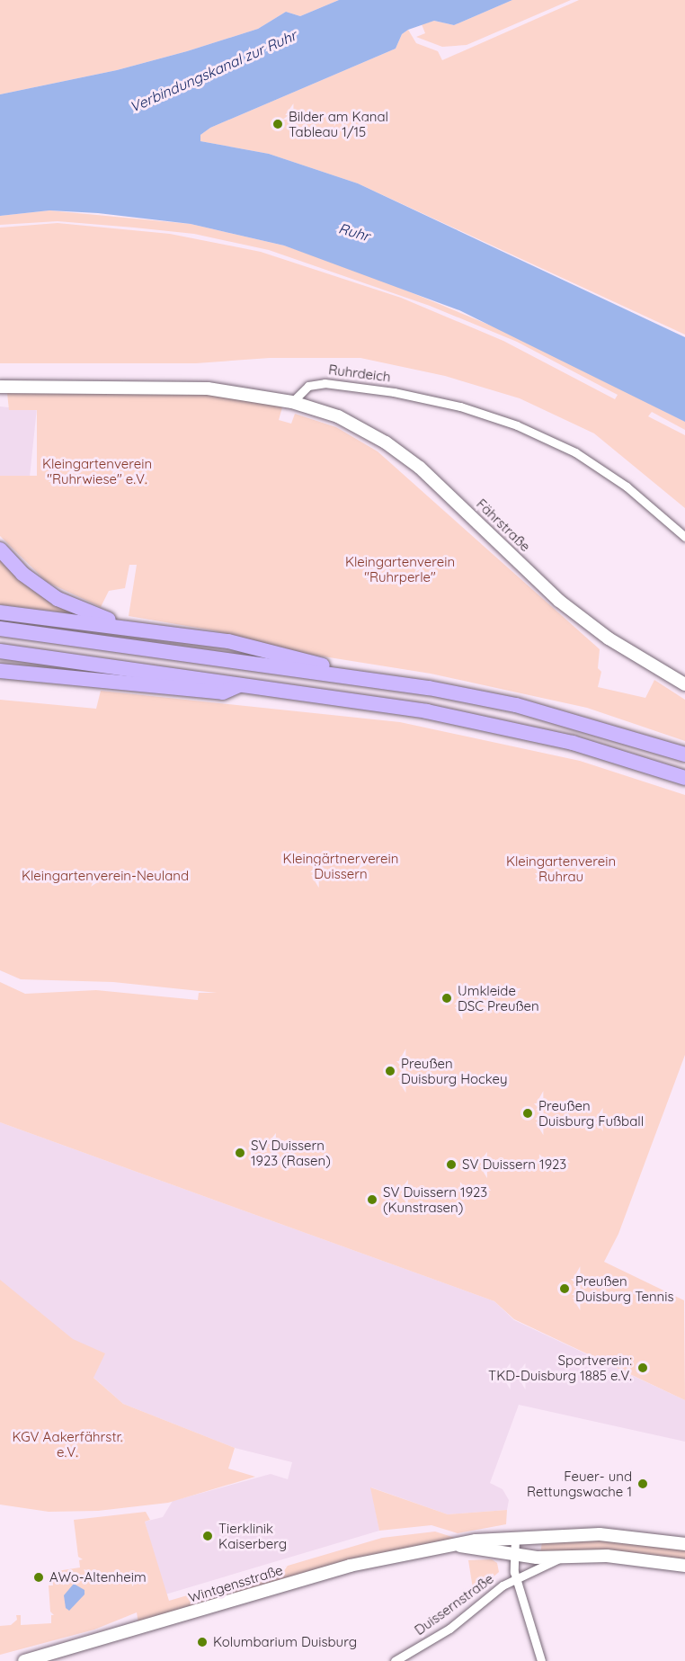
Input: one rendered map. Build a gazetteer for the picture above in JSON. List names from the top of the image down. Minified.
{"streets":{"main road":["Fährstraße","Wintgensstraße"],"street":["Ruhrdeich","Duissernstraße"]},"crossings":[["Ruhrdeich","Fährstraße"],["Wintgensstraße","Duissernstraße"]],"water":["Verbindungskanal zur Ruhr","Ruhr"],"parks":["Kleingartenverein \"Ruhrwiese\" e.V.","Kleingartenverein \"Ruhrperle\"","Kleingärtnerverein Duissern","Kleingartenverein Ruhrau","Kleingartenverein-Neuland","KGV Aakerfährstr. e.V."],"places":["Bilder am Kanal Tableau 1/15","Umkleide DSC Preußen","Preußen Duisburg Hockey","Preußen Duisburg Fußball","SV Duissern 1923 (Rasen)","SV Duissern 1923","SV Duissern 1923 (Kunstrasen)","Preußen Duisburg Tennis","Sportverein: TKD-Duisburg 1885 e.V.","Feuer- und Rettungswache 1","Tierklinik Kaiserberg","AWo-Altenheim","Kolumbarium Duisburg"]}
